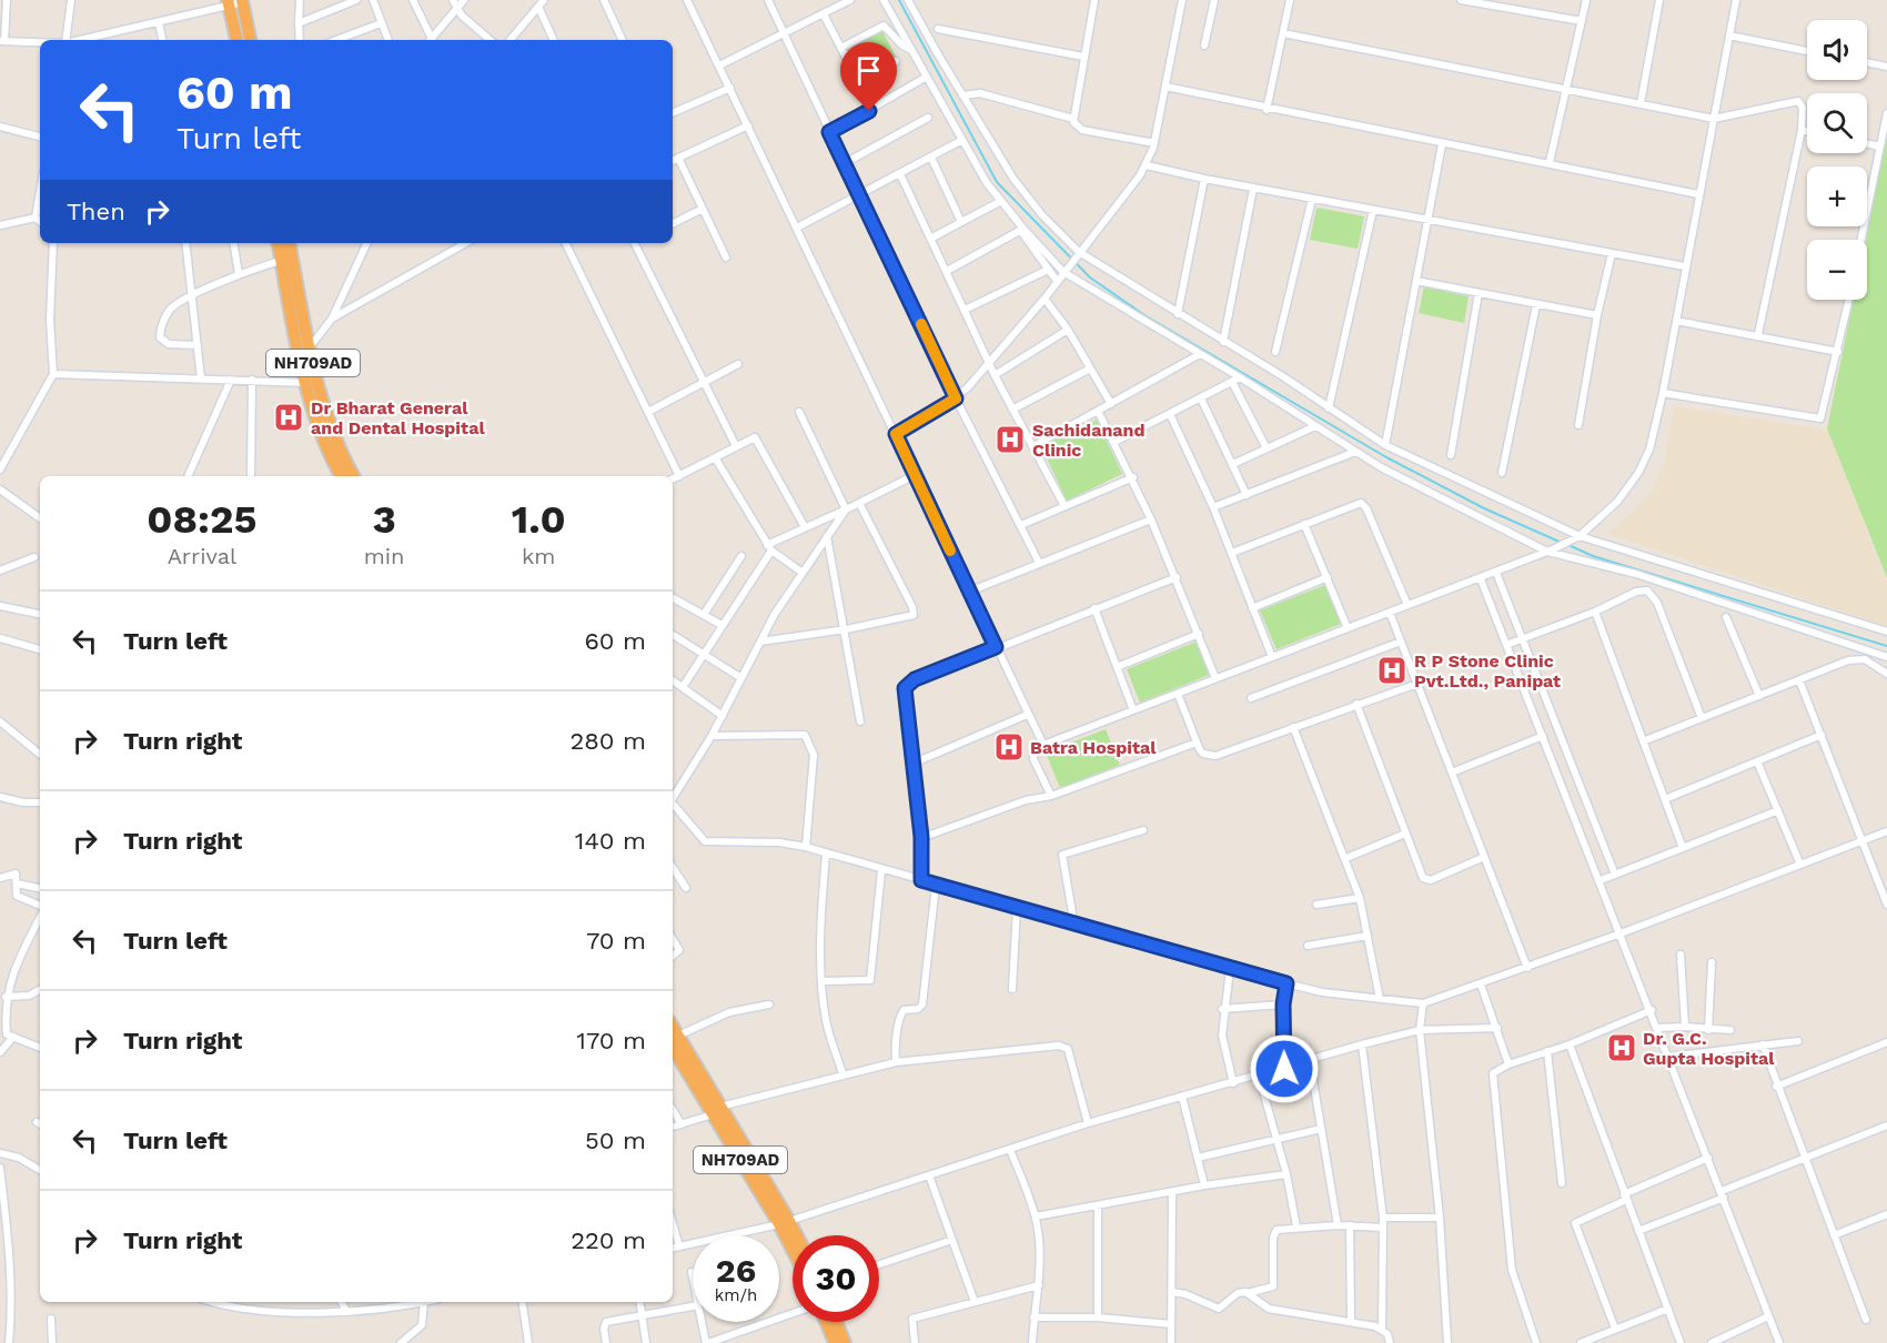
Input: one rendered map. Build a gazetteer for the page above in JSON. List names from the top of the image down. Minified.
{"streets":{"highway":["NH709AD"]},"places":{"hospital":["Dr Bharat General and Dental Hospital","Sachidanand Clinic","R P Stone Clinic Pvt.Ltd., Panipat","Batra Hospital","Dr. G.C. Gupta Hospital"]},"page":{"map_buttons":["+","−"],"turn":["60 m","Turn left"],"then":"Then","eta":["08:25","Arrival","3","min","1.0","km"],"list":[{"name":"Turn left","value":"60 m"},{"name":"Turn right","value":"280 m"},{"name":"Turn right","value":"140 m"},{"name":"Turn left","value":"70 m"},{"name":"Turn right","value":"170 m"},{"name":"Turn left","value":"50 m"},{"name":"Turn right","value":"220 m"}],"speed":"26 km/h","limit":"30"}}
